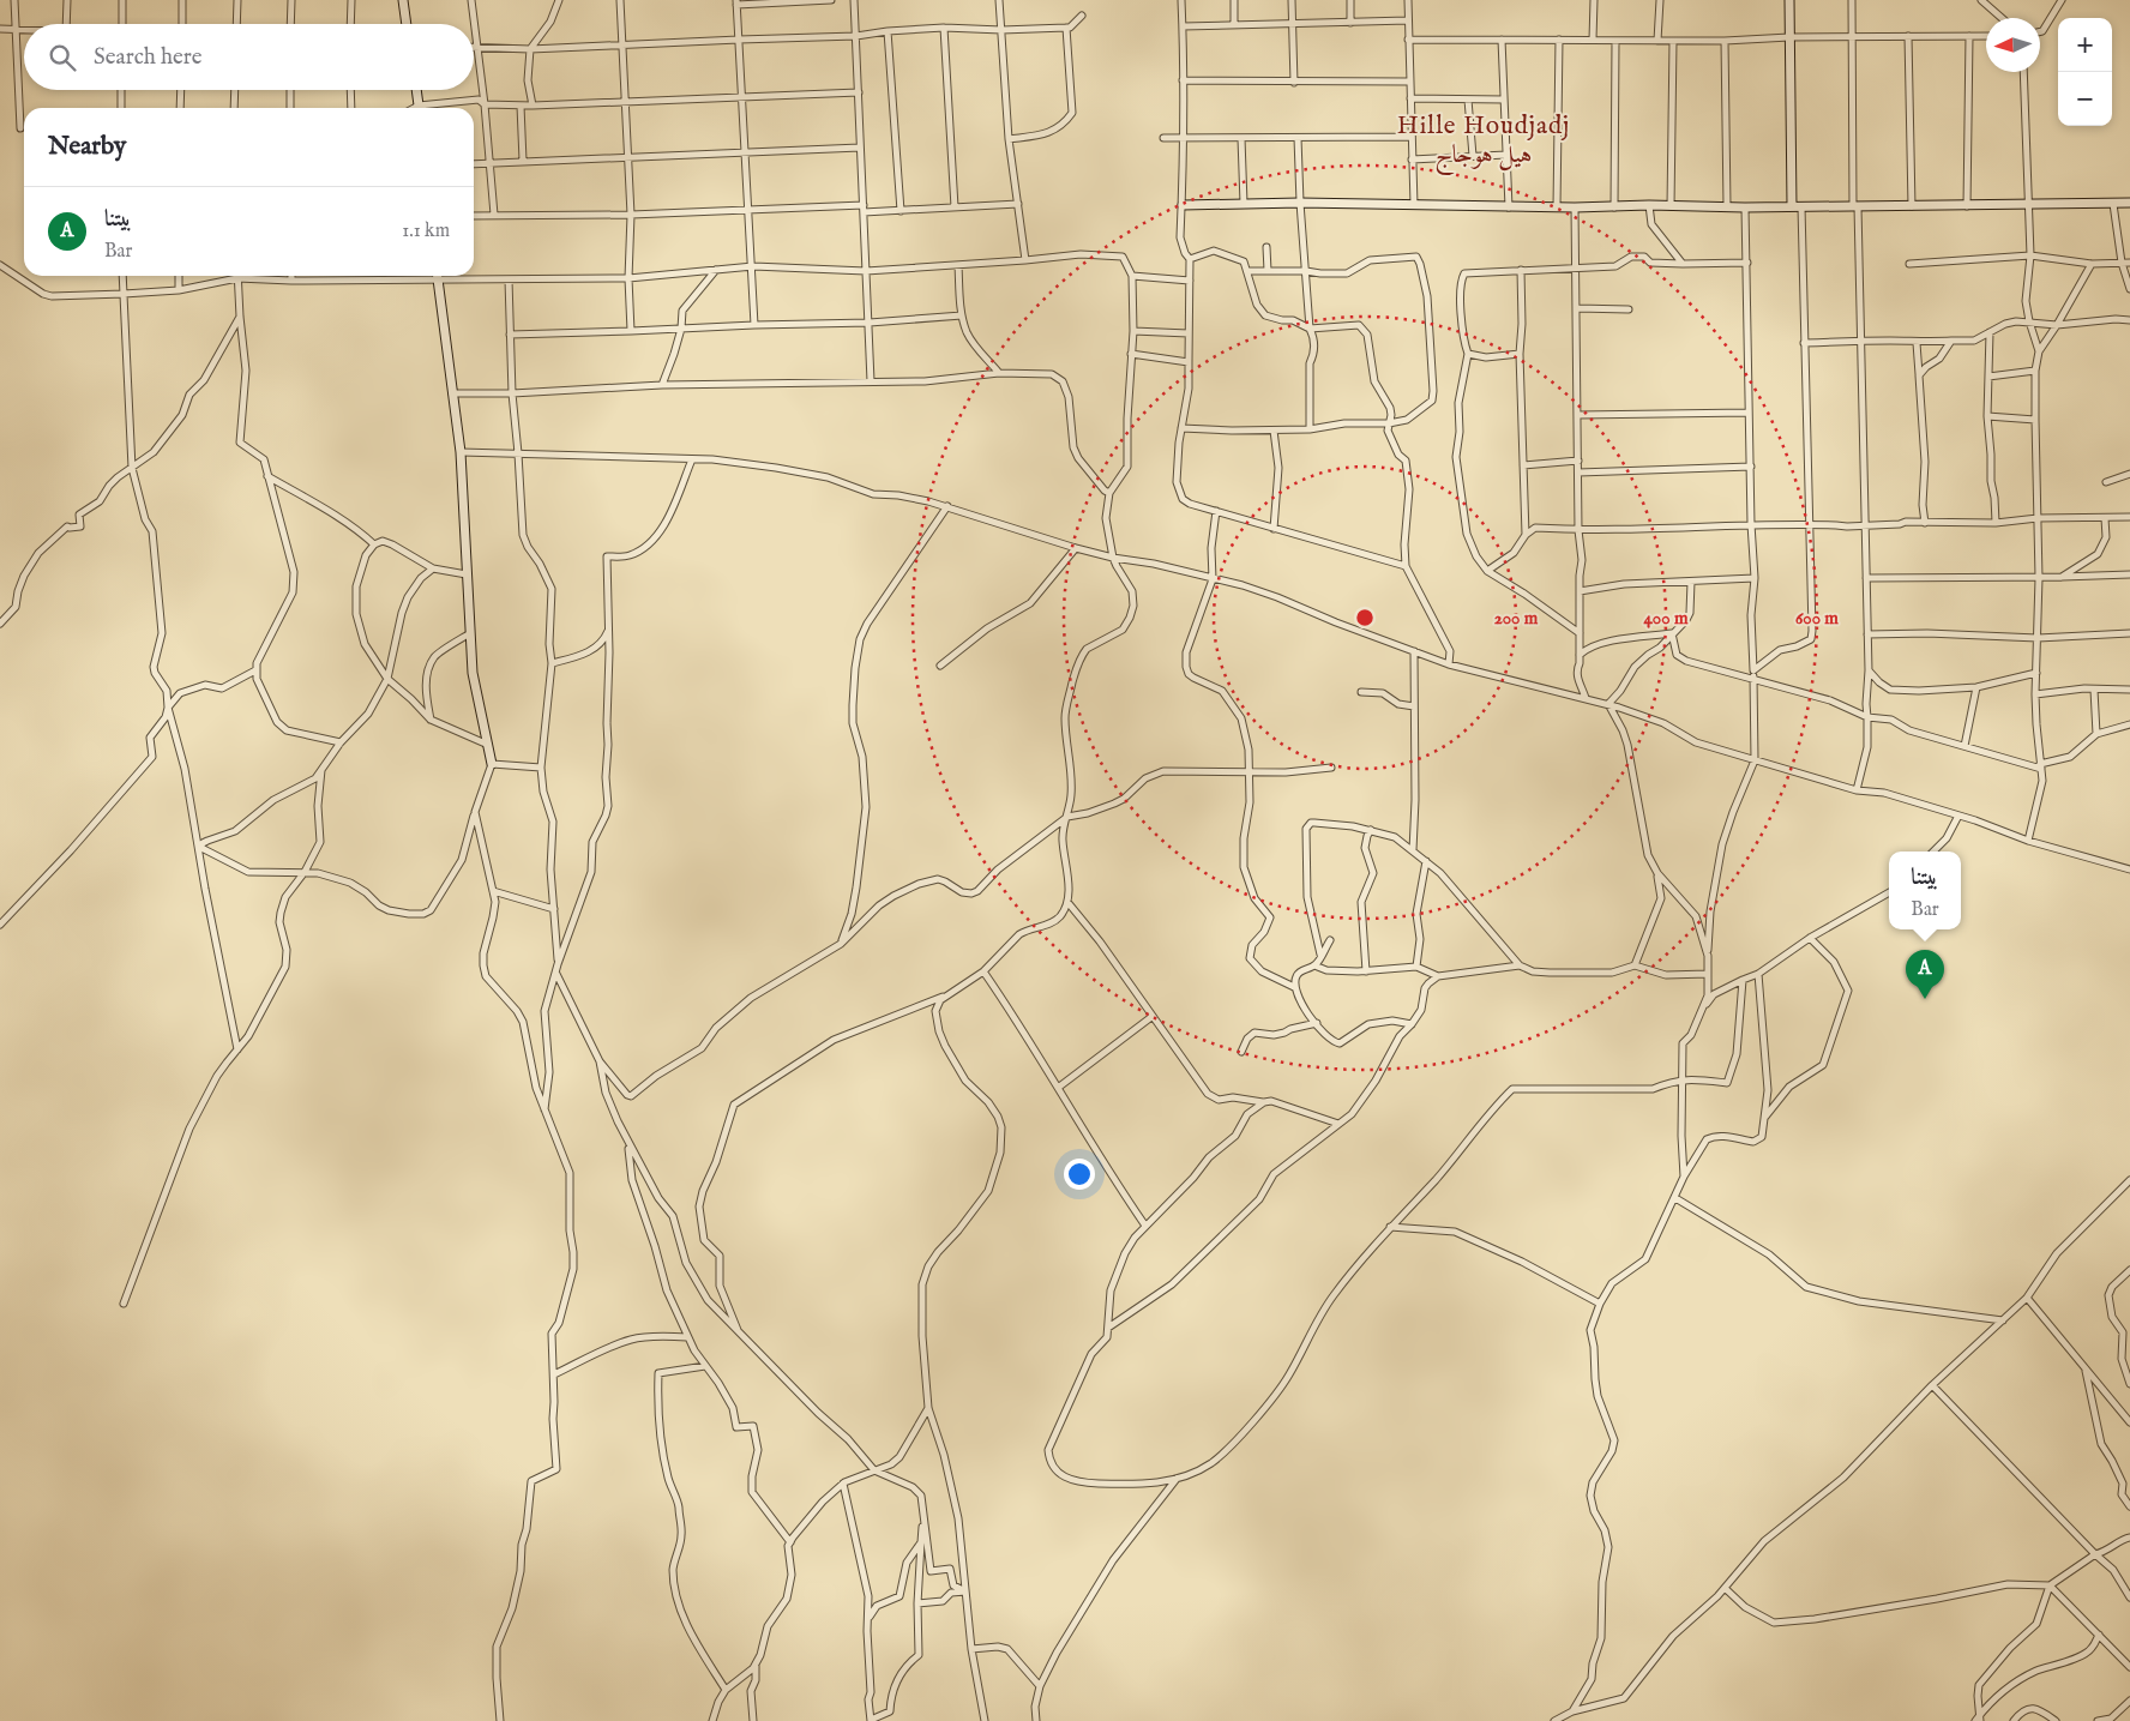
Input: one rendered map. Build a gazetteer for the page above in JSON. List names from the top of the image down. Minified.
{"districts":["Hille Houdjadj هيل هوجاج"],"north":"left","page":{"map_buttons":["+","−"],"search":"Search here","heading":"Nearby","list":[{"mark":"A","name":"بيتنا","note":"Bar","value":"1.1 km"}],"popup":["بيتنا","Bar"],"pins":"A"},"rings":["200 m","400 m","600 m"]}
